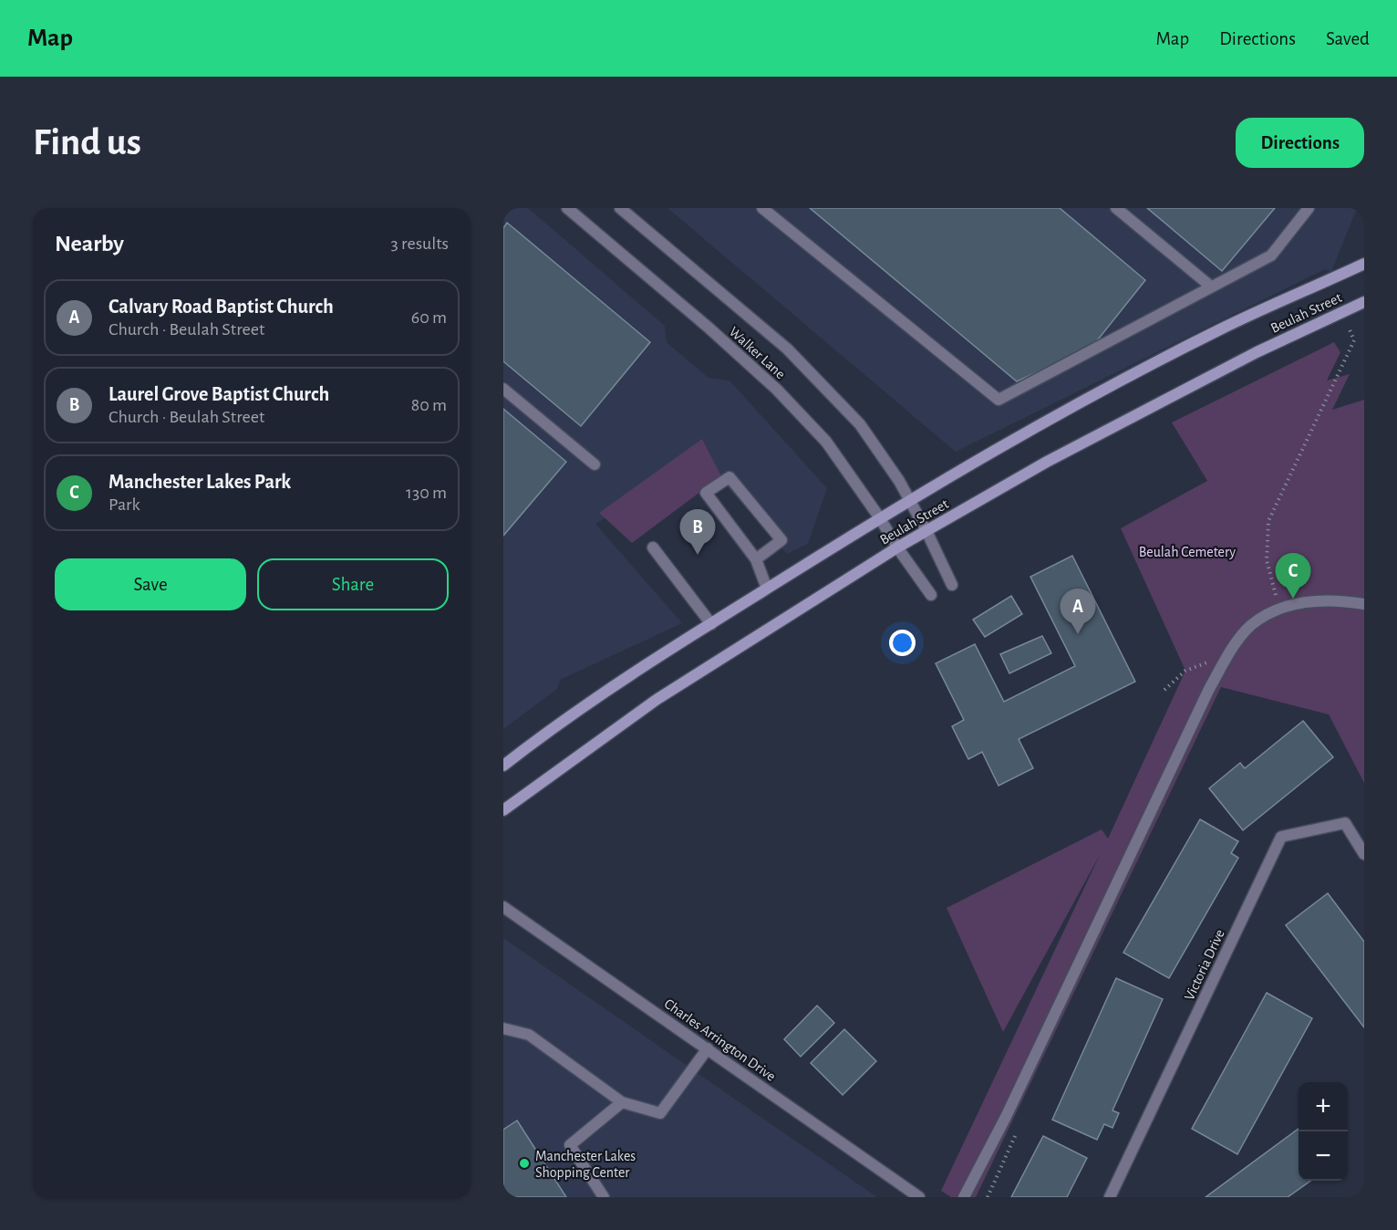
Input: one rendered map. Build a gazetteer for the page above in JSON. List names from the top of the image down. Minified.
{"streets":{"main road":["Beulah Street"],"street":["Walker Lane","Victoria Drive","Charles Arrington Drive"]},"crossings":[["Beulah Street","Walker Lane"]],"parks":["Beulah Cemetery"],"places":["Manchester Lakes Shopping Center"],"page":{"header":"Map","nav":["Map","Directions","Saved"],"buttons":["Directions",["Save","Share"]],"title":"Find us","heading":["Nearby","3 results"],"list":[{"mark":"A","name":"Calvary Road Baptist Church","note":"Church · Beulah Street","value":"60 m"},{"mark":"B","name":"Laurel Grove Baptist Church","note":"Church · Beulah Street","value":"80 m"},{"mark":"C","name":"Manchester Lakes Park","note":"Park","value":"130 m"}],"pins":["B","C","A"],"map_buttons":["+","−"]}}
